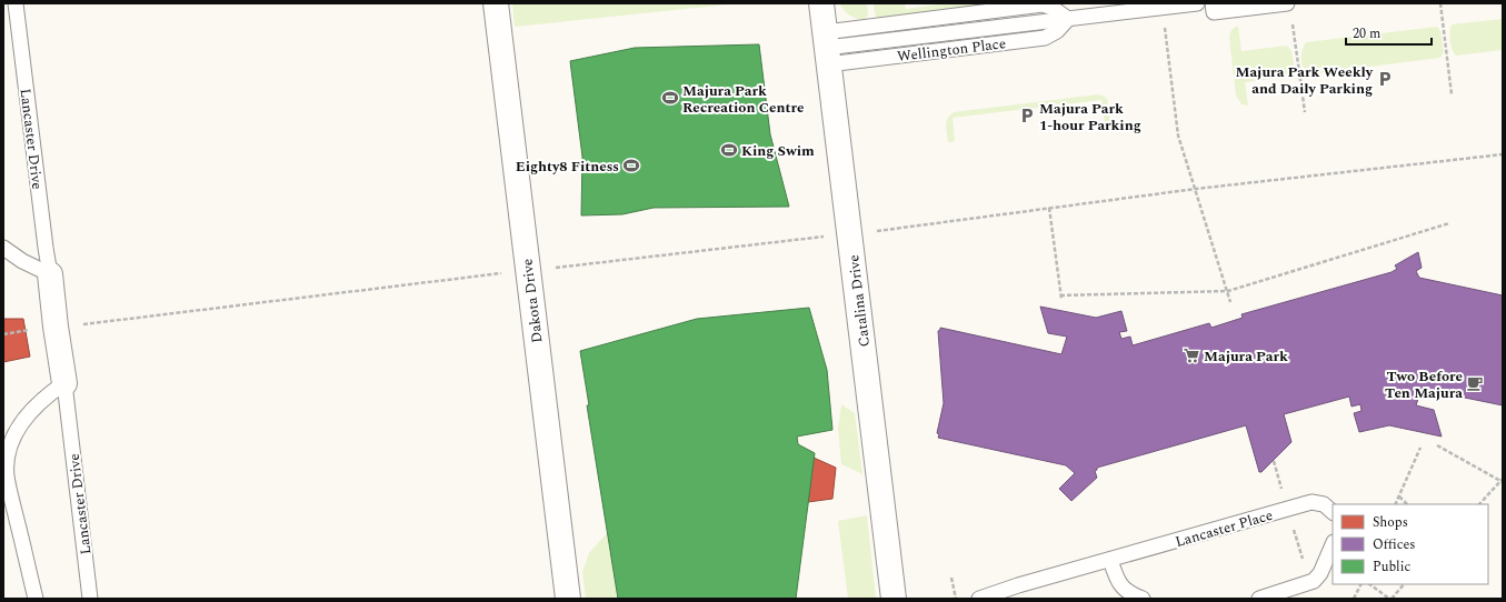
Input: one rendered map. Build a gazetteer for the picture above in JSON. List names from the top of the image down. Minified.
{"streets":{"street":["Dakota Drive","Catalina Drive"],"lane":["Wellington Place","Lancaster Drive","Lancaster Place"]},"crossings":[["Wellington Place","Catalina Drive"]],"places":{"parking":["Majura Park Weekly and Daily Parking","Majura Park 1-hour Parking"],"sports":["Majura Park Recreation Centre","King Swim","Eighty8 Fitness"],"supermarket":["Majura Park"],"cafe":["Two Before Ten Majura"]},"legend":["Shops","Offices","Public"],"scale_bar":"20 m"}
